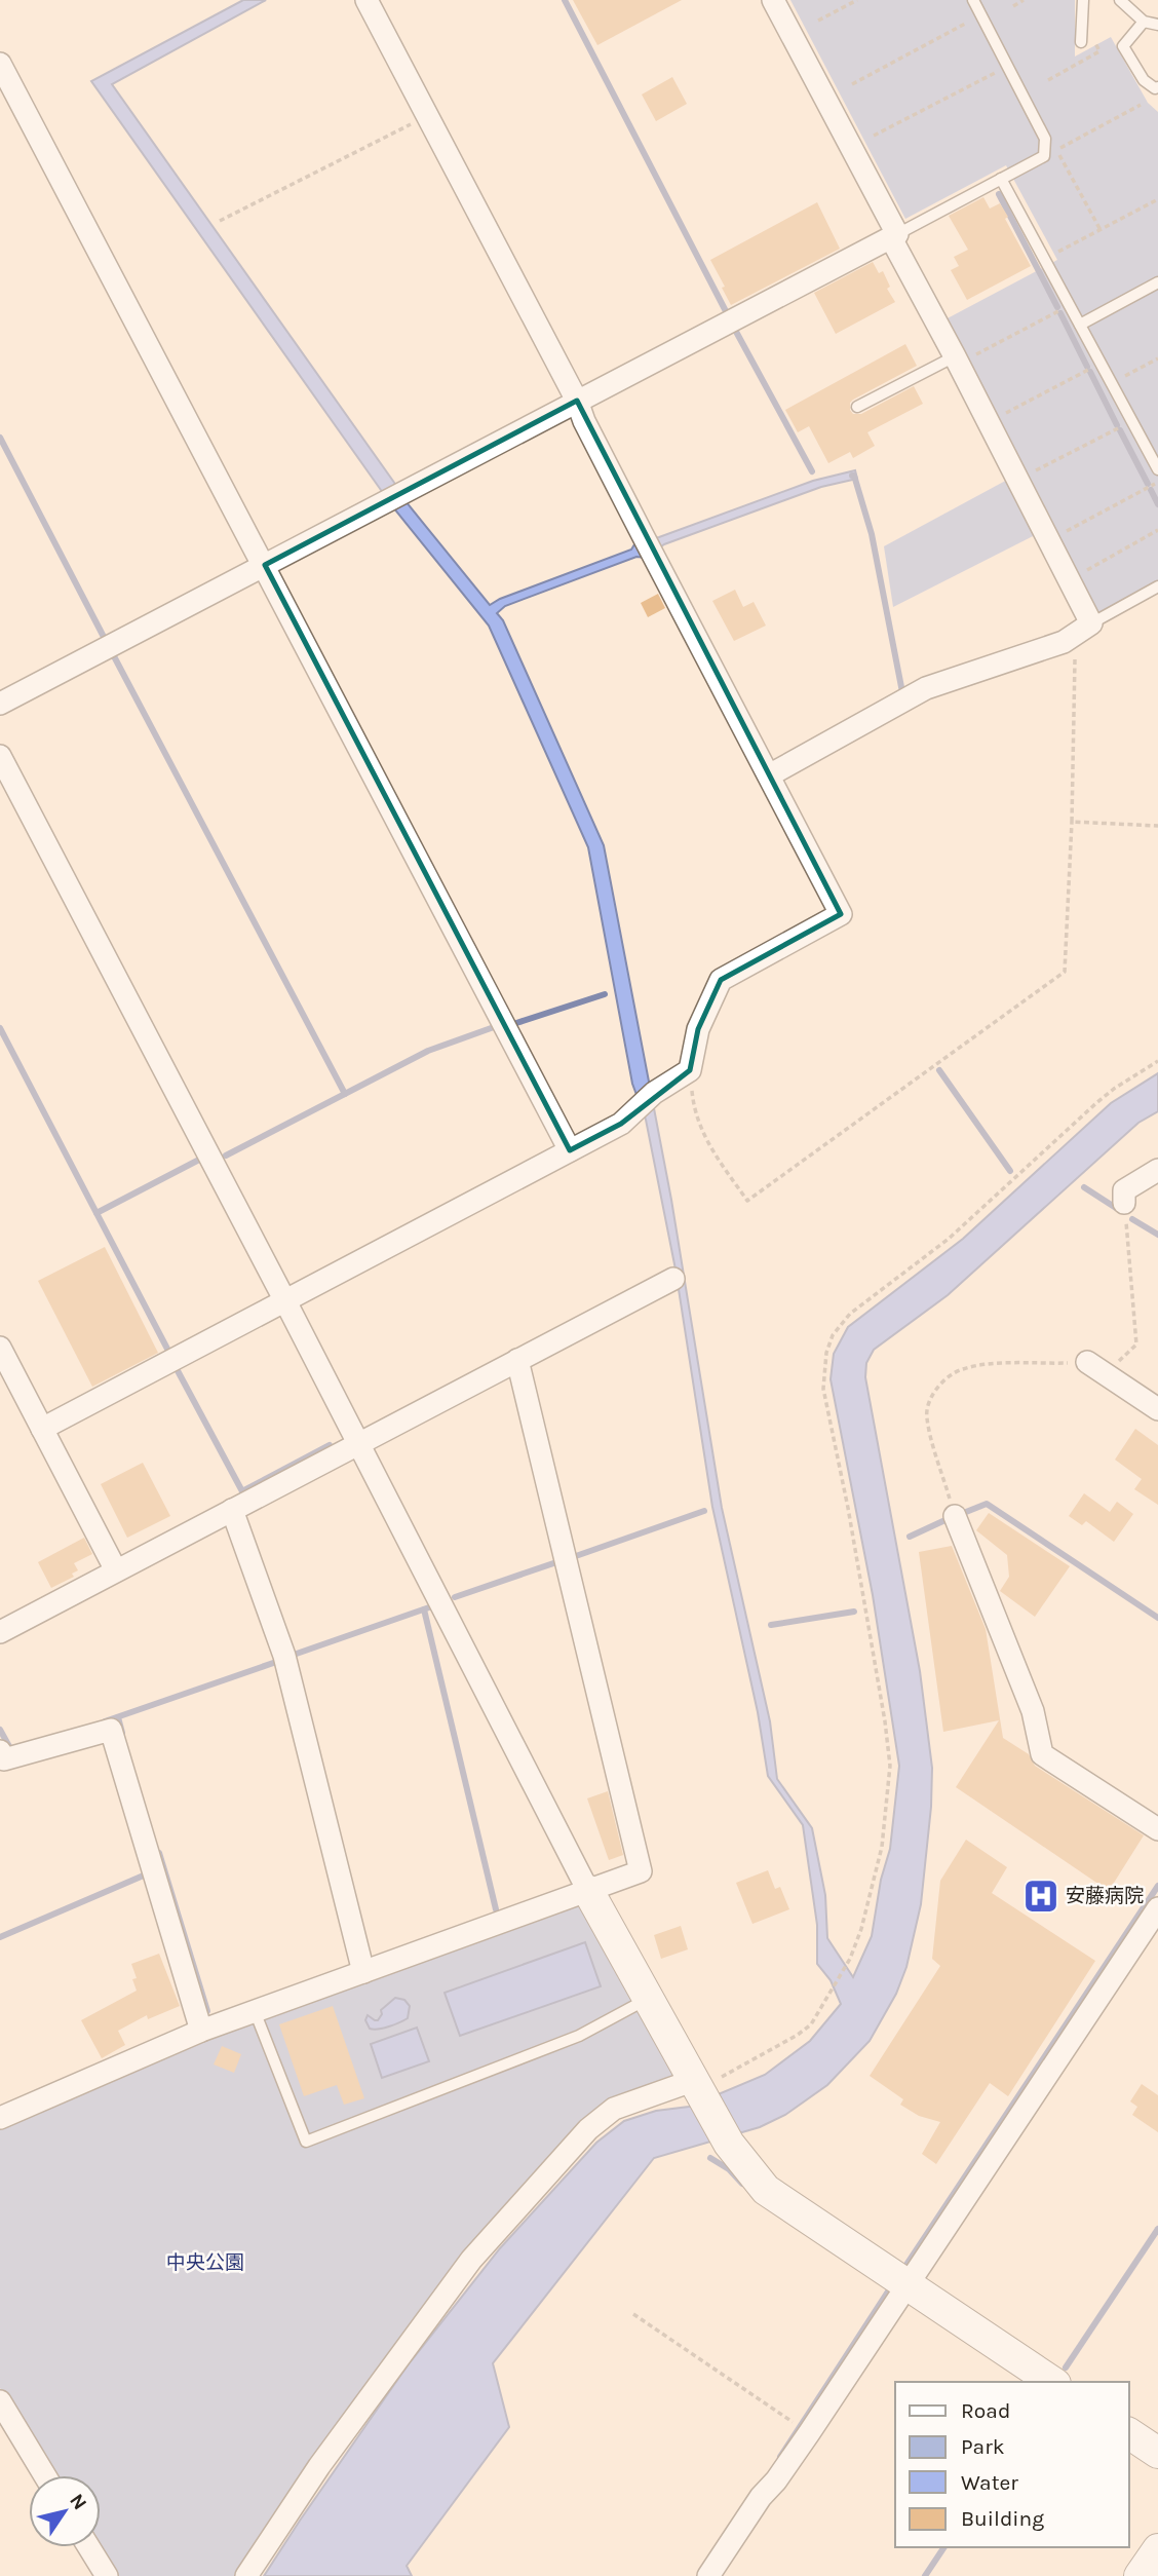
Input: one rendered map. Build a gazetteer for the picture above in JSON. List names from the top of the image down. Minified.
{"parks":["中央公園"],"places":{"hospital":["安藤病院"]},"legend":["Road","Park","Water","Building"],"north":"top right"}
